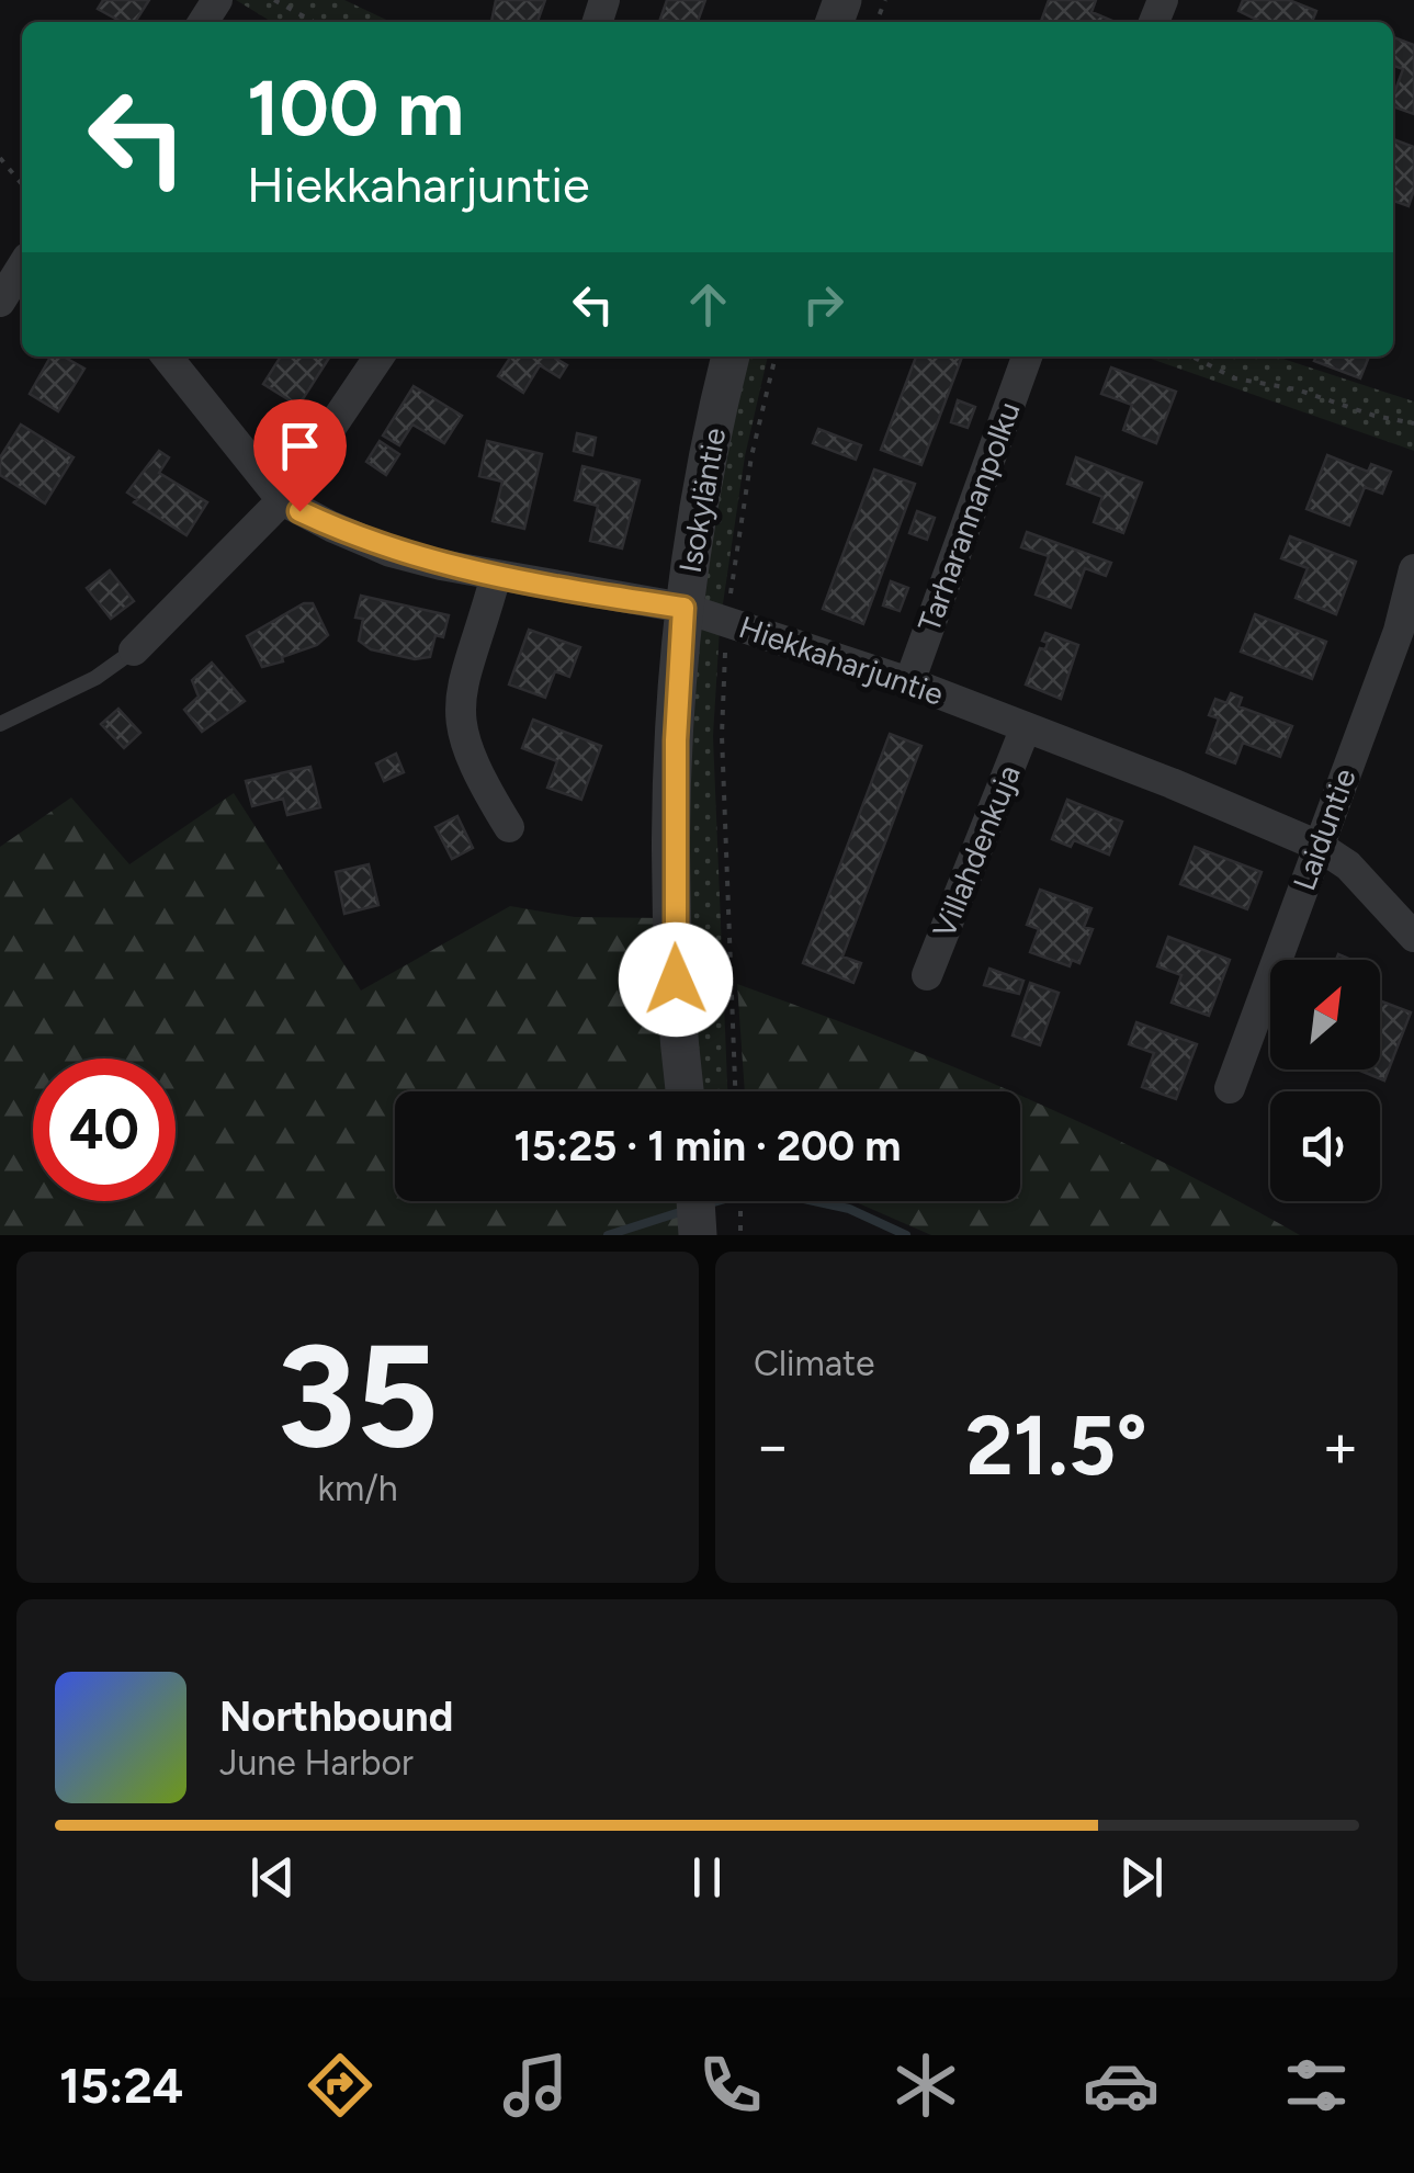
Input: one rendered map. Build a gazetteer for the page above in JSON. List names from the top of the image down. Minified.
{"streets":{"street":["Isokyläntie","Tarharannanpolku","Hiekkaharjuntie","Laiduntie","Villahdenkuja"]},"crossings":[["Isokyläntie","Hiekkaharjuntie"],["Tarharannanpolku","Hiekkaharjuntie"],["Hiekkaharjuntie","Laiduntie"],["Hiekkaharjuntie","Villahdenkuja"]],"north":"top right","page":{"turn":["100 m","Hiekkaharjuntie"],"limit":"40","trip":"15:25 · 1 min · 200 m","tile":[["35","km/h"],"Climate"],"heat":["−","21.5°","+"],"song":["Northbound","June Harbor"],"tabs":"15:24"}}
